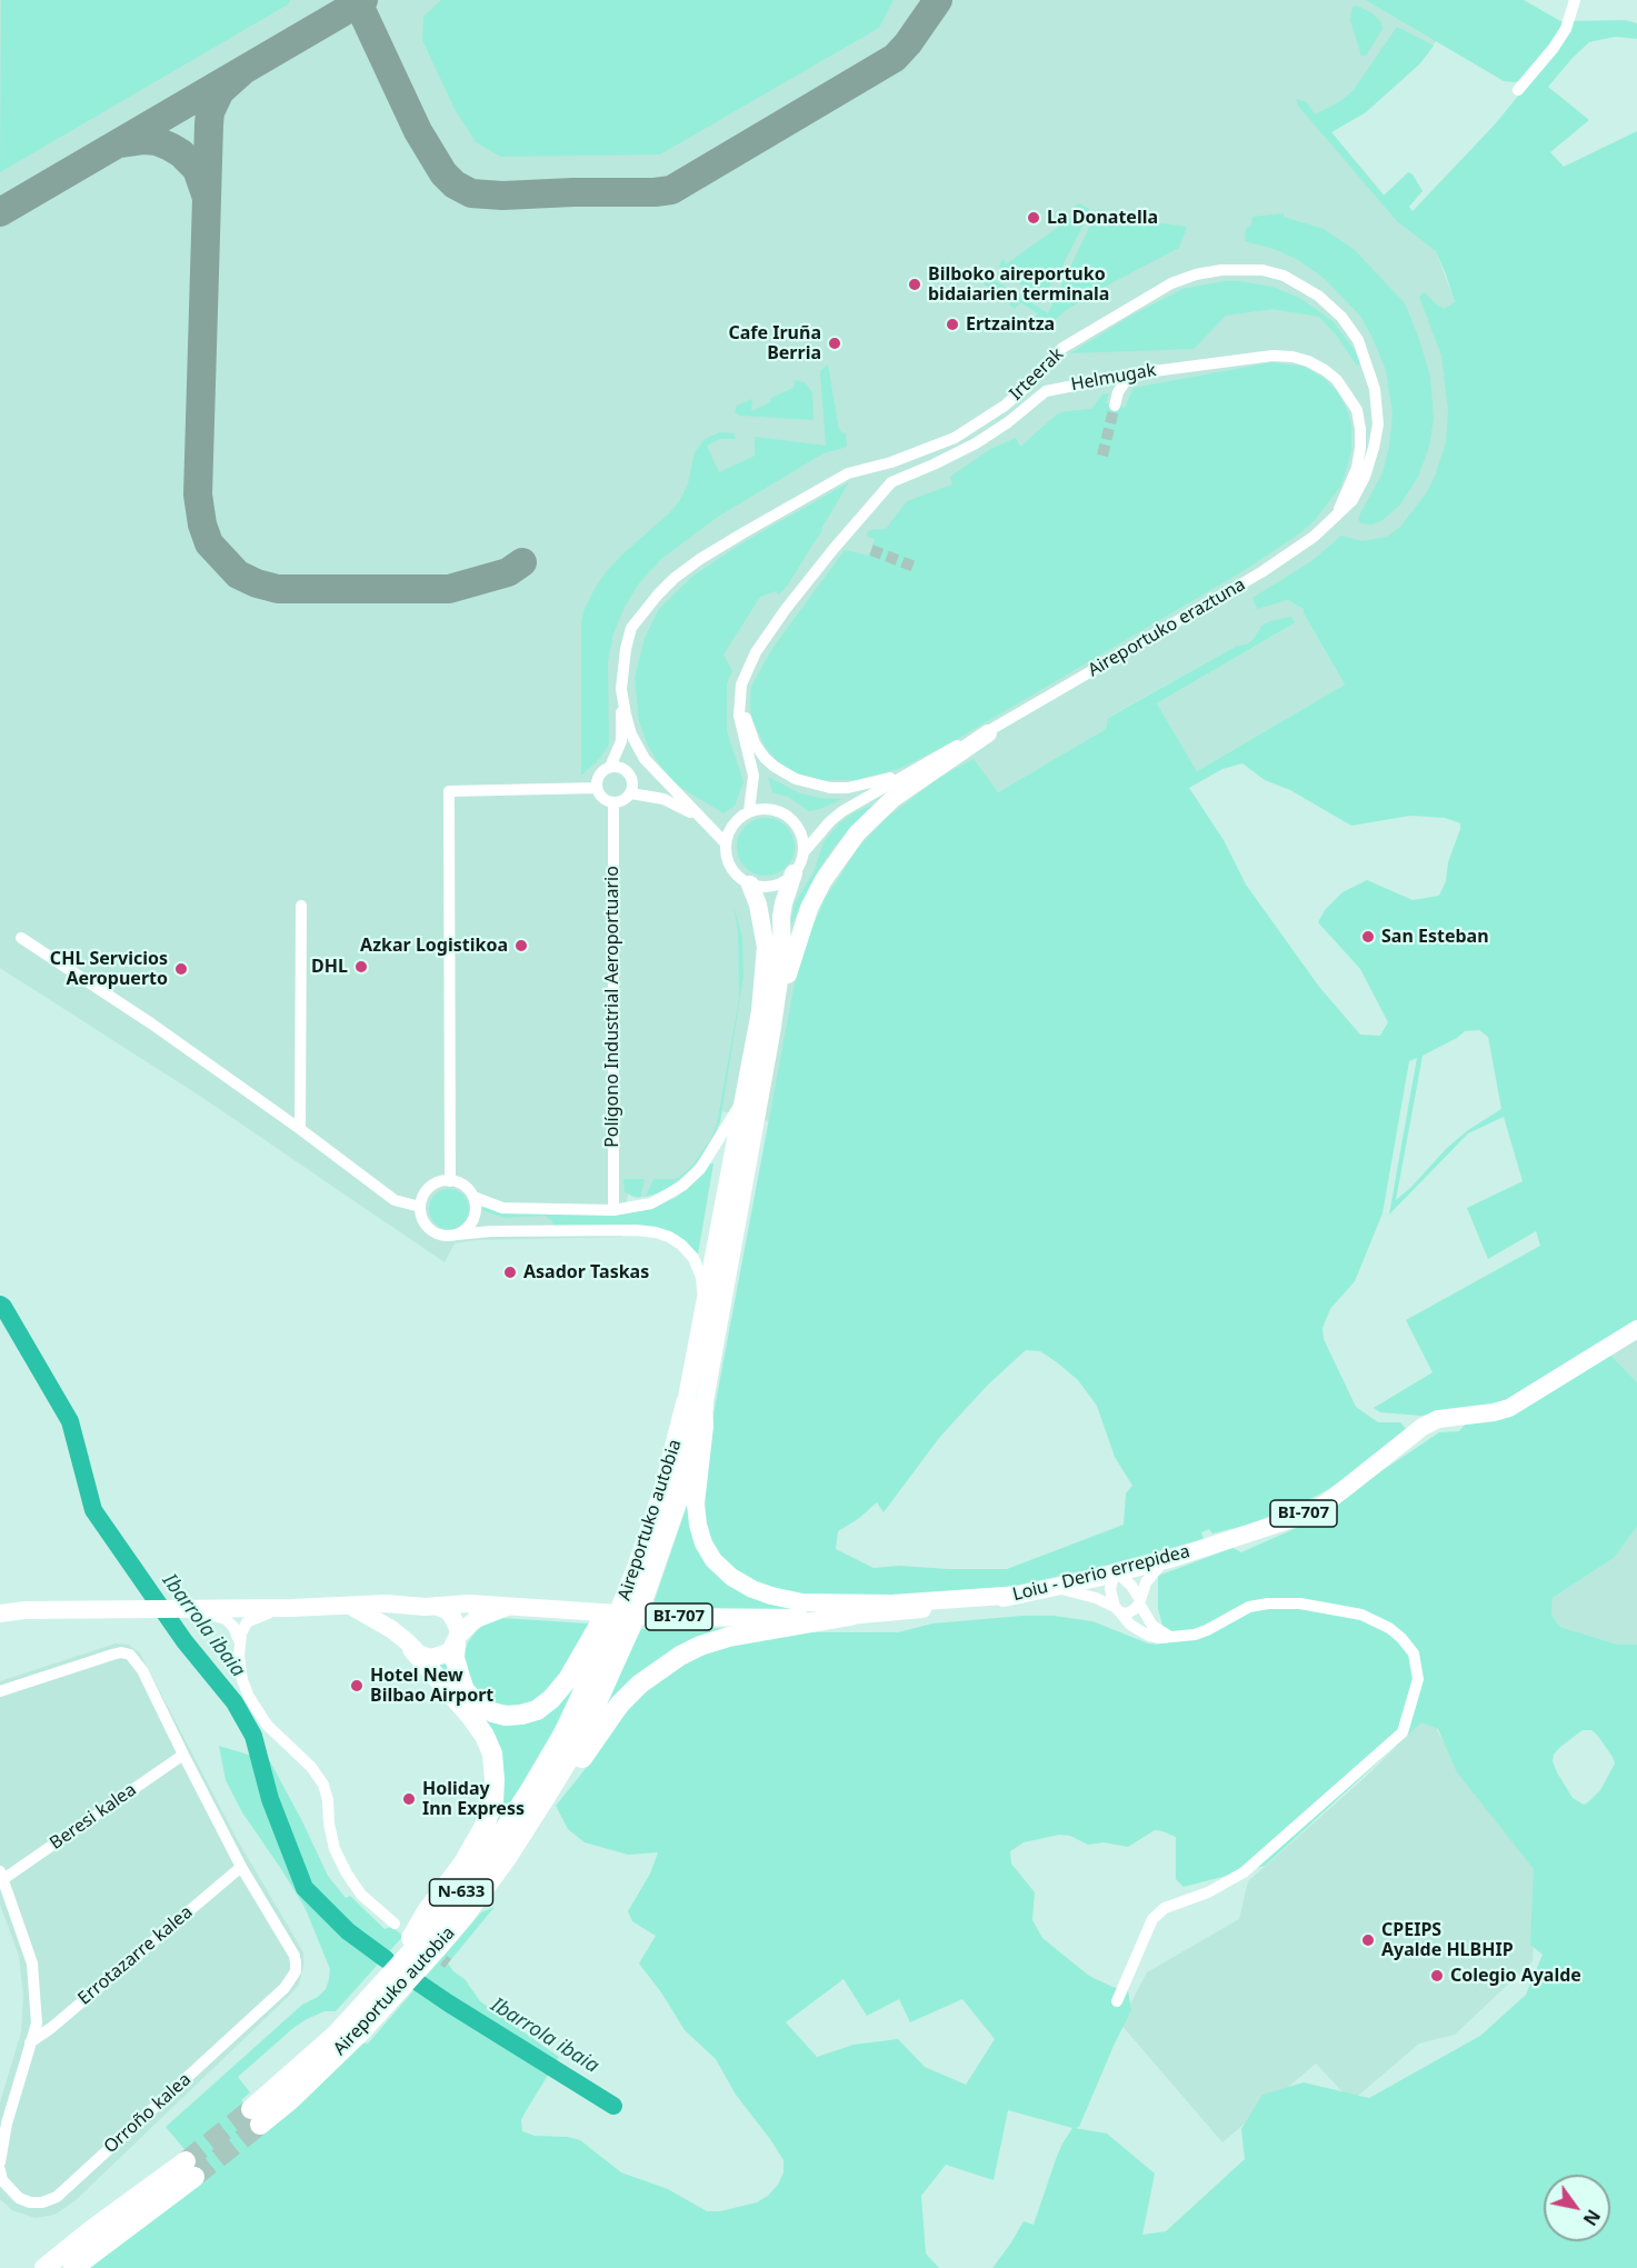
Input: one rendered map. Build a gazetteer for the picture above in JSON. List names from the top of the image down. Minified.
{"streets":{"highway":["Aireportuko autobia","N-633"],"main road":["BI-707","Loiu - Derio errepidea"],"street":["Irteerak","Helmugak","Aireportuko eraztuna","Polígono Industrial Aeroportuario","Beresi kalea","Errotazarre kalea","Orroño kalea"]},"crossings":[["Irteerak","Helmugak"],["Irteerak","Aireportuko eraztuna"],["Helmugak","Aireportuko eraztuna"],["BI-707","Loiu - Derio errepidea"],["Errotazarre kalea","Orroño kalea"]],"water":["Ibarrola ibaia"],"places":["La Donatella","Bilboko aireportuko bidaiarien terminala","Ertzaintza","Cafe Iruña Berria","San Esteban","Azkar Logistikoa","DHL","CHL Servicios Aeropuerto","Asador Taskas","Hotel New Bilbao Airport","Holiday Inn Express","CPEIPS Ayalde HLBHIP","Colegio Ayalde"],"north":"bottom right"}
